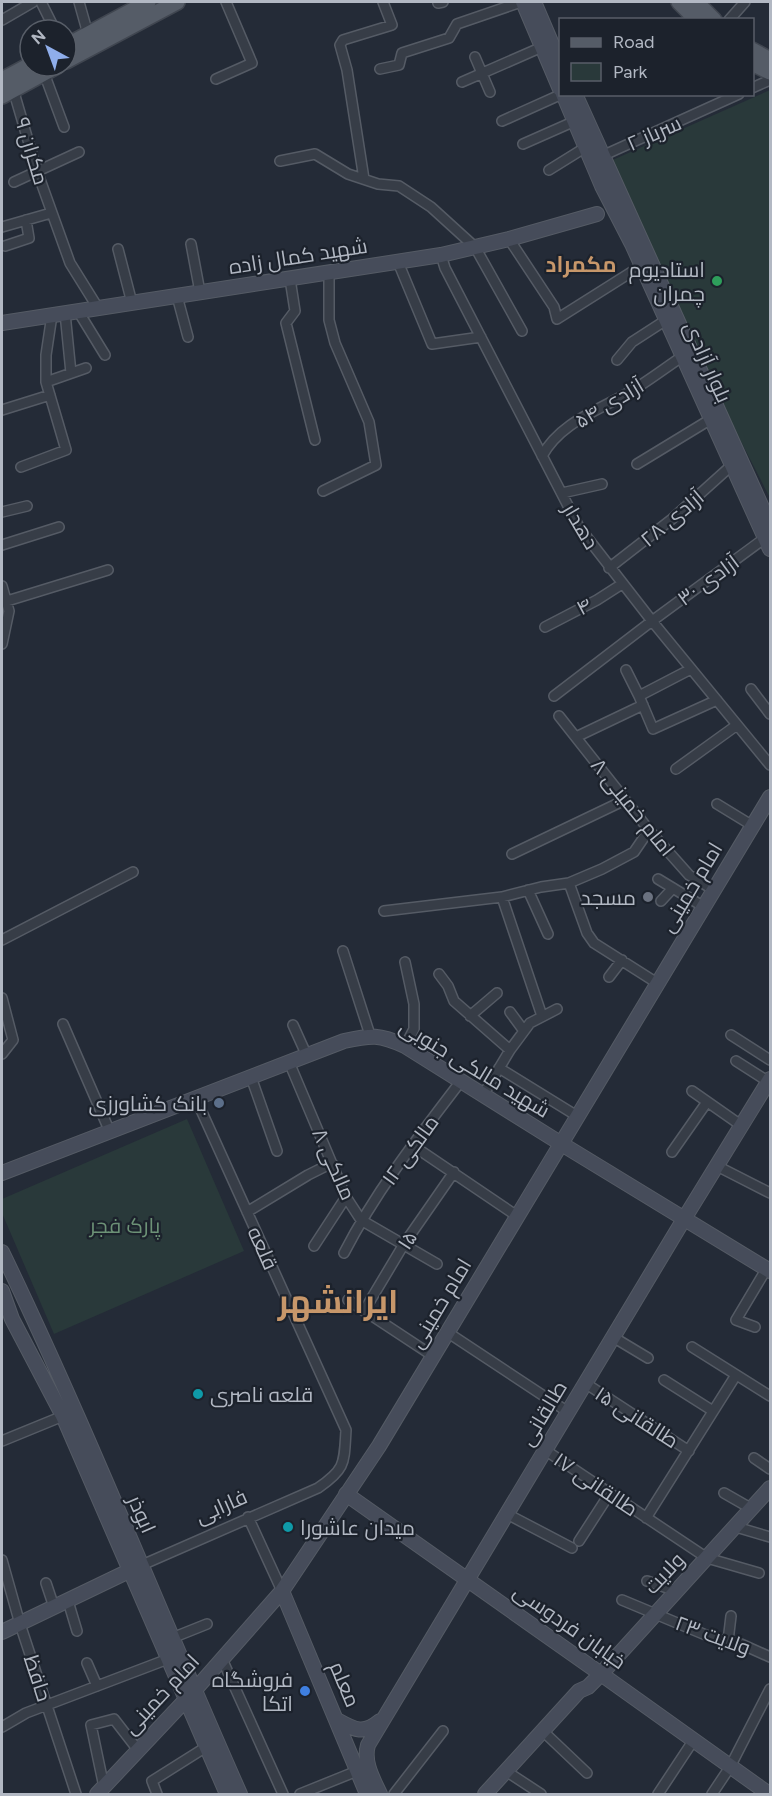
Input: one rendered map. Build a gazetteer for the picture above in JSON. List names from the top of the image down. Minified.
{"streets":{"main road":["شهید کمال زاده","بلوار آزادی","امام خمینی","شهید مالکی جنوبی","طالقانی","فارابی","ابوذر","ولایت","خیابان فردوسی","معلم"],"street":["سرباز ۲","مکران ۹","آزادی ۵۴","آزادی ۲۸","دهدار","آزادی ۳۰","۴","امام خمینی ۸","مالکی ۱۲","مالکی ۸","۱۵","قلعه","طالقانی ۱۵","طالقانی ۱۷","ولایت ۲۳","حافظ"]},"crossings":[["سرباز ۲","بلوار آزادی"],["مکران ۹","شهید کمال زاده"],["شهید کمال زاده","دهدار"],["بلوار آزادی","آزادی ۵۴"],["بلوار آزادی","آزادی ۲۸"],["بلوار آزادی","آزادی ۳۰"],["آزادی ۵۴","دهدار"],["آزادی ۲۸","دهدار"],["دهدار","آزادی ۳۰"],["دهدار","۴"],["امام خمینی ۸","امام خمینی"],["امام خمینی","شهید مالکی جنوبی"],["امام خمینی","ابوذر"],["امام خمینی","خیابان فردوسی"],["امام خمینی","معلم"],["شهید مالکی جنوبی","مالکی ۱۲"],["شهید مالکی جنوبی","مالکی ۸"],["شهید مالکی جنوبی","قلعه"],["شهید مالکی جنوبی","طالقانی"],["مالکی ۱۲","مالکی ۸"],["مالکی ۸","۱۵"],["قلعه","فارابی"],["طالقانی","طالقانی ۱۵"],["طالقانی","طالقانی ۱۷"],["طالقانی","خیابان فردوسی"],["طالقانی","معلم"],["طالقانی ۱۷","ولایت"],["فارابی","ابوذر"],["فارابی","حافظ"],["ولایت","خیابان فردوسی"],["ولایت","ولایت ۲۳"]],"districts":["مکمراد","ایرانشهر"],"parks":["پارک فجر"],"places":["استادیوم چمران","مسجد","بانک کشاورزی","قلعه ناصری","میدان عاشورا","فروشگاه اتکا"],"legend":["Road","Park"],"north":"top left"}
